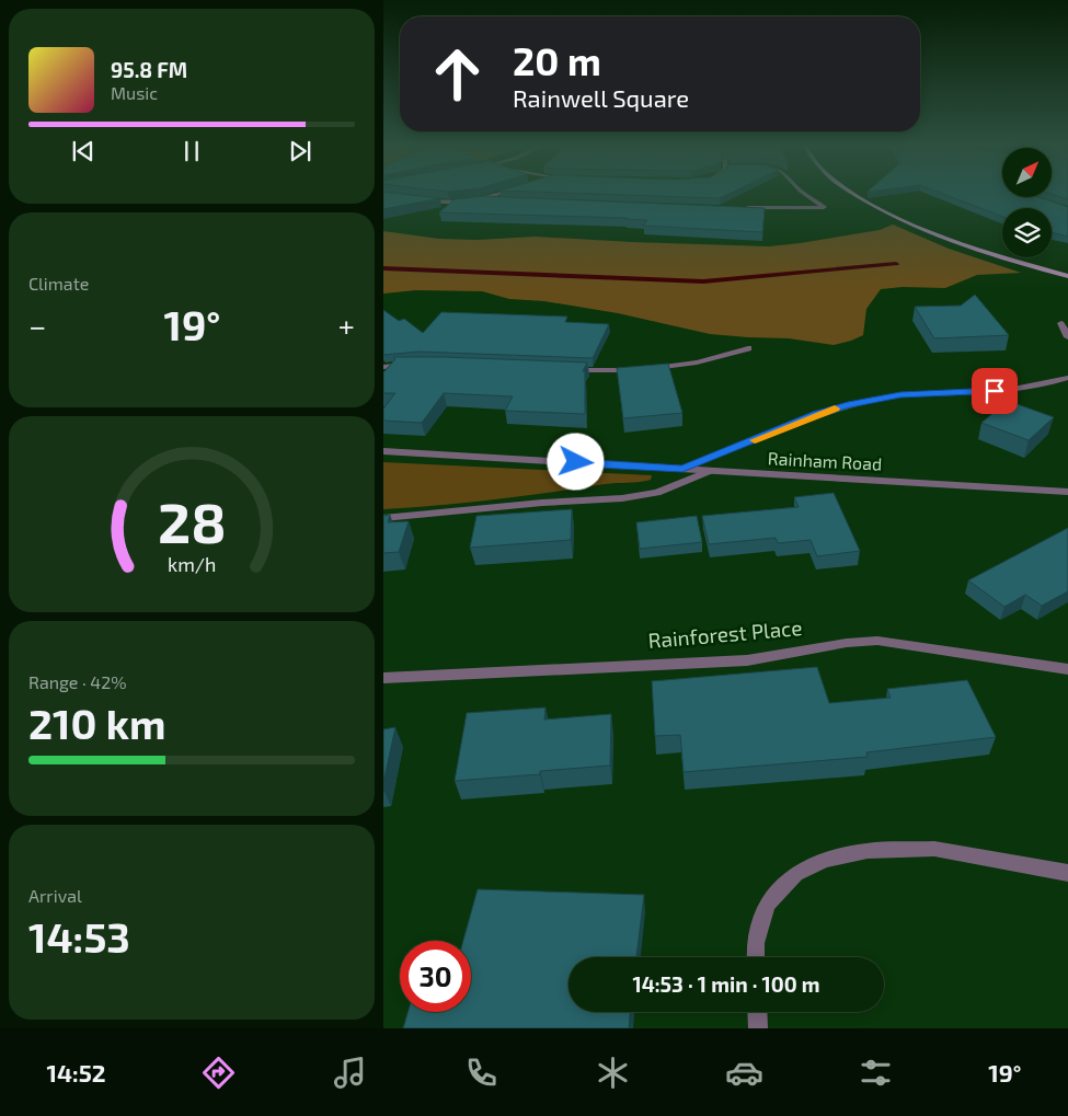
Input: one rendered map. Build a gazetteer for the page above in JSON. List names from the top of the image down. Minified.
{"streets":{"street":["Rainham Road","Rainforest Place"]},"north":"top right","page":{"turn":["20 m","Rainwell Square"],"song":["95.8 FM","Music"],"tile":["Climate",["Range · 42%","210 km"],["Arrival","14:53"]],"heat":["−","19°","+"],"limit":"30","trip":"14:53 · 1 min · 100 m","tabs":["14:52","19°"],"gauge":["28","km/h"]}}
